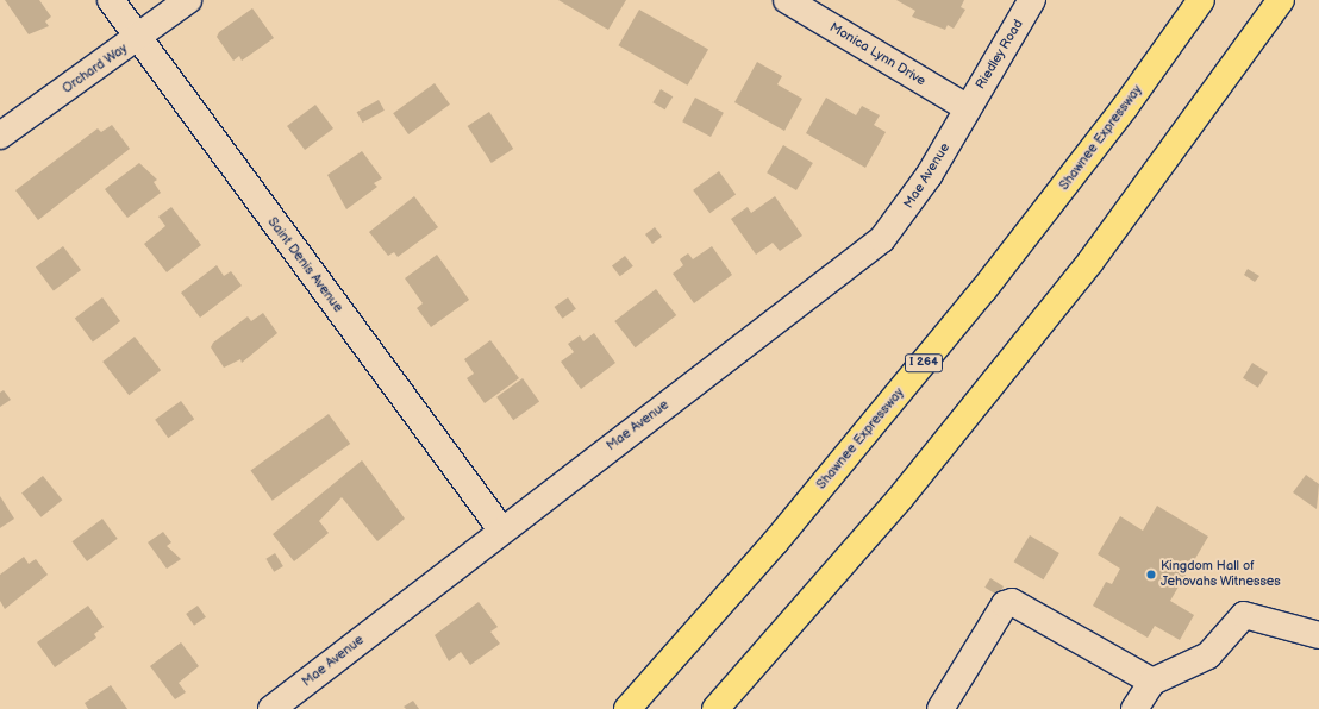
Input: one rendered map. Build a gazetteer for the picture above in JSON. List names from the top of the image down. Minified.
{"streets":{"highway":["Shawnee Expressway","I 264"],"street":["Monica Lynn Drive","Riedley Road","Orchard Way","Mae Avenue","Saint Denis Avenue"]},"crossings":[["Monica Lynn Drive","Riedley Road"],["Monica Lynn Drive","Mae Avenue"],["Riedley Road","Mae Avenue"],["Orchard Way","Saint Denis Avenue"],["Mae Avenue","Saint Denis Avenue"]],"places":["Kingdom Hall of Jehovahs Witnesses"]}
